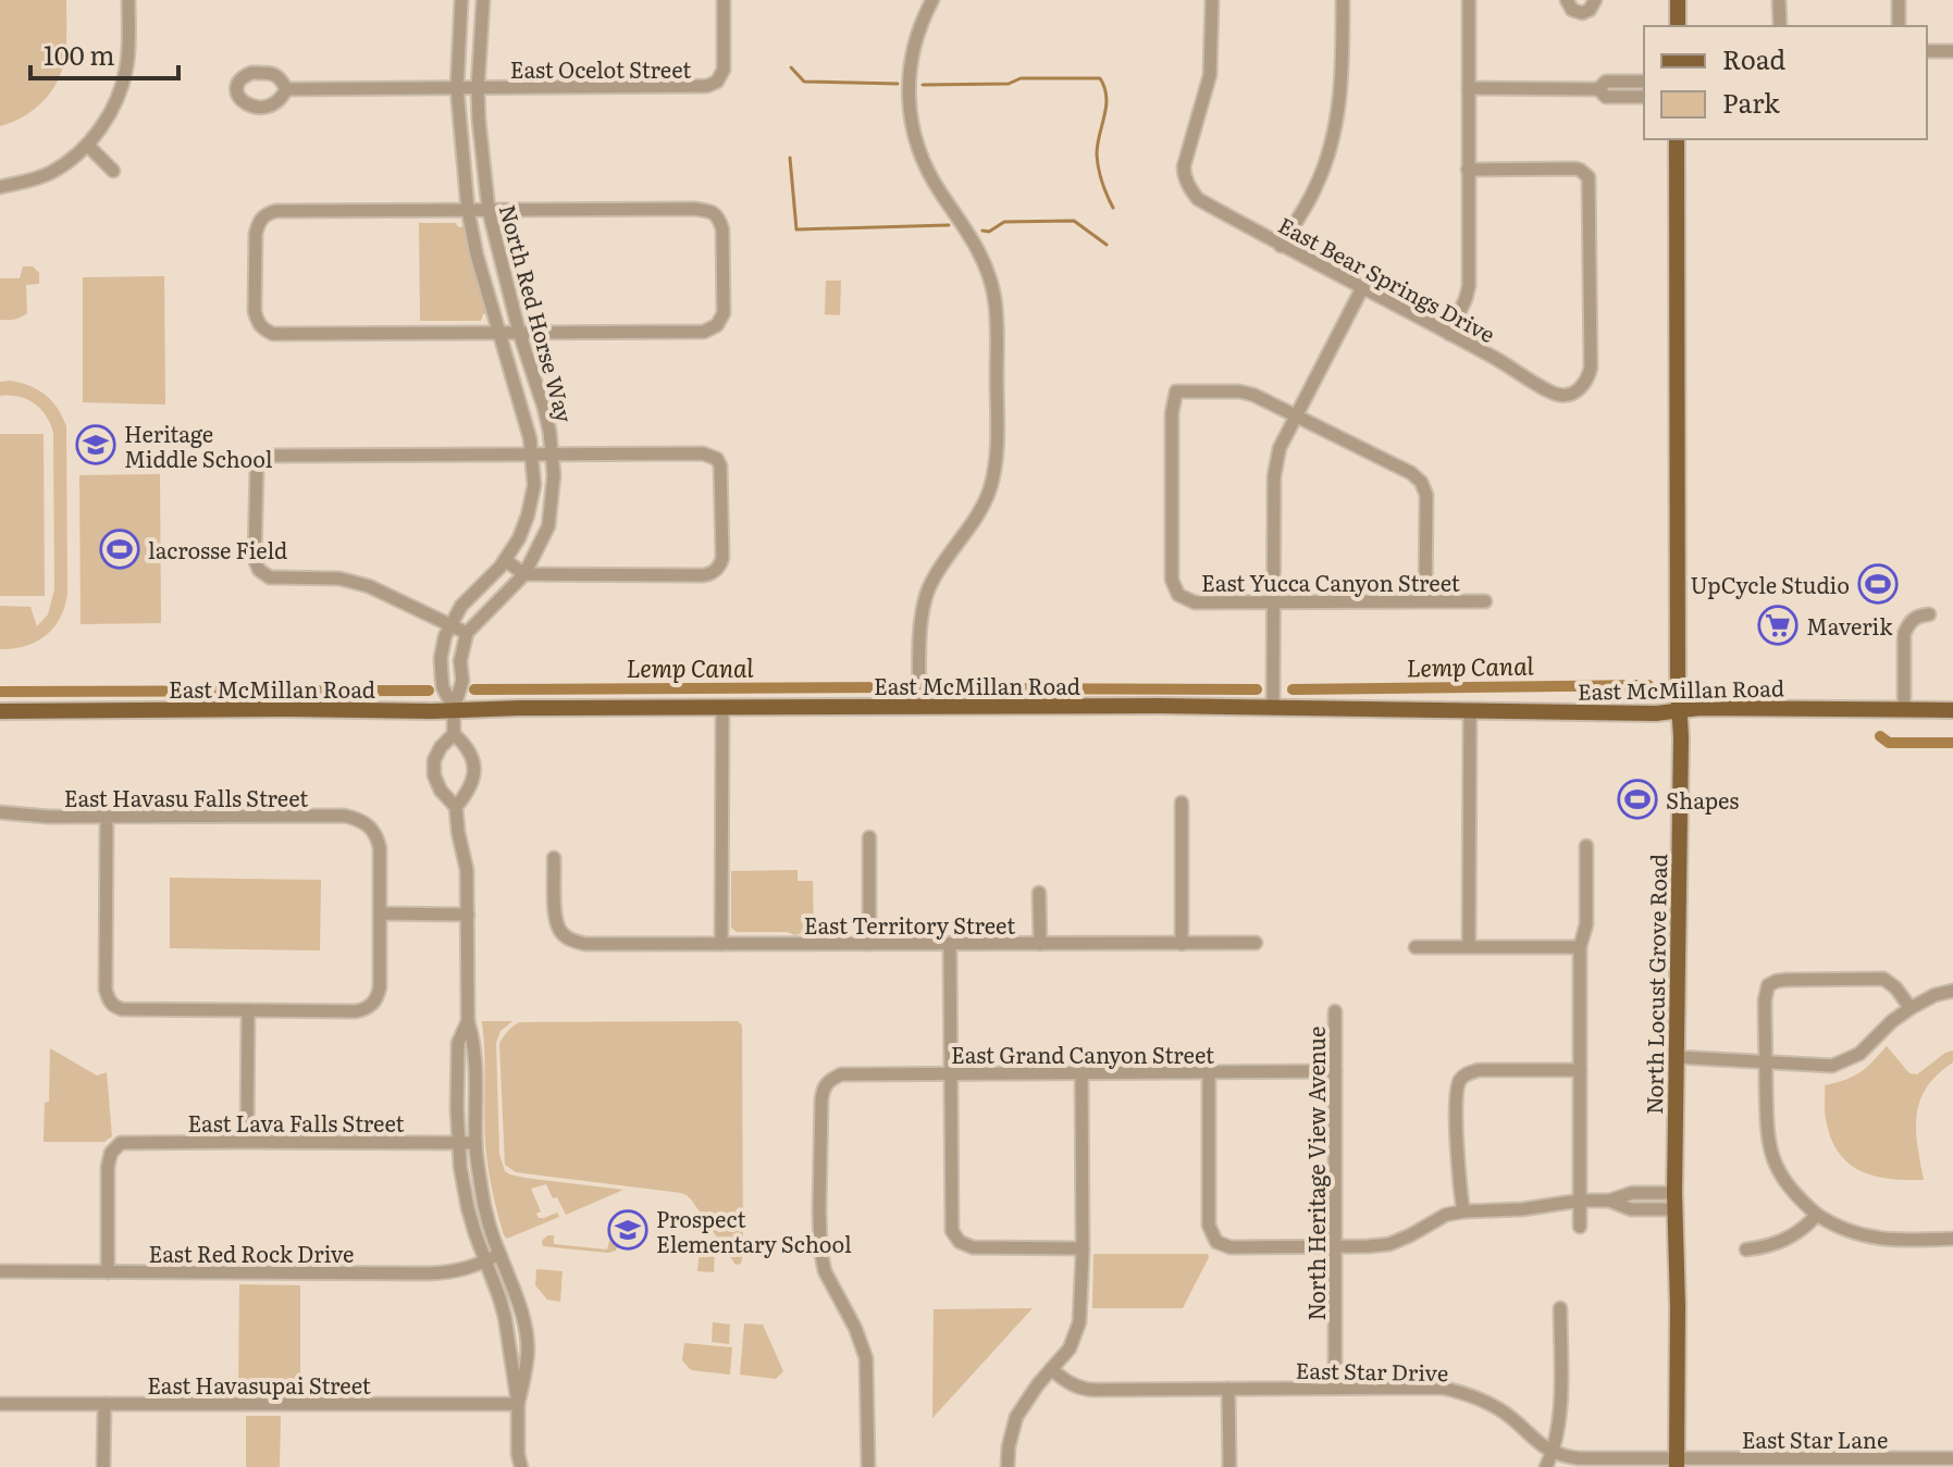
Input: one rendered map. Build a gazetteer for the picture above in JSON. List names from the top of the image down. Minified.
{"streets":{"main road":["East McMillan Road","North Locust Grove Road"],"street":["East Ocelot Street","East Bear Springs Drive","North Red Horse Way","East Yucca Canyon Street","East Havasu Falls Street","East Territory Street","East Grand Canyon Street","East Lava Falls Street","North Heritage View Avenue","East Red Rock Drive","East Star Drive","East Havasupai Street","East Star Lane"]},"crossings":[["East Ocelot Street","North Red Horse Way"],["North Red Horse Way","East McMillan Road"],["North Red Horse Way","East Lava Falls Street"],["North Red Horse Way","East Red Rock Drive"],["North Red Horse Way","East Havasupai Street"],["East McMillan Road","North Locust Grove Road"],["North Locust Grove Road","East Star Lane"],["East Grand Canyon Street","North Heritage View Avenue"],["East Lava Falls Street","East Red Rock Drive"],["North Heritage View Avenue","East Star Drive"]],"water":["Lemp Canal"],"places":{"school or university":["Heritage Middle School","Prospect Elementary School"],"sports":["lacrosse Field","UpCycle Studio","Shapes"],"supermarket":["Maverik"]},"legend":["Road","Park"],"scale_bar":"100 m"}
